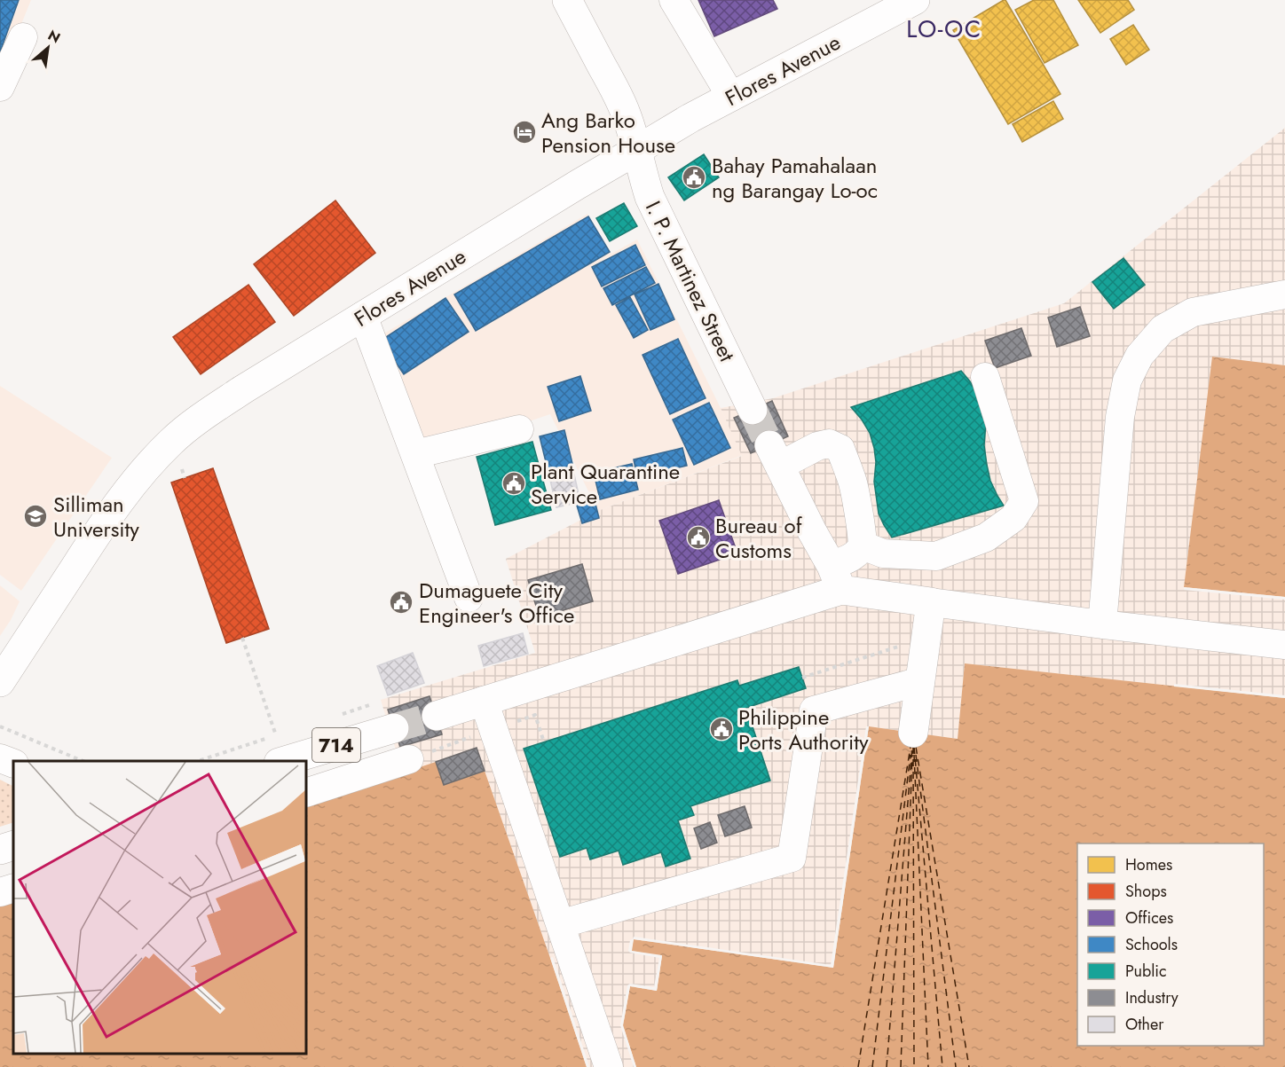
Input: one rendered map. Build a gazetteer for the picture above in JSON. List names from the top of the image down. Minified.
{"streets":{"main road":["Flores Avenue","I. P. Martinez Street","714"]},"crossings":[["Flores Avenue","I. P. Martinez Street"]],"districts":["LO-OC"],"places":{"hotel":["Ang Barko Pension House"],"public building":["Bahay Pamahalaan ng Barangay Lo-oc","Plant Quarantine Service","Bureau of Customs","Dumaguete City Engineer's Office","Philippine Ports Authority"],"school or university":["Silliman University"]},"legend":["Homes","Shops","Offices","Schools","Public","Industry","Other"],"north":"top right"}
